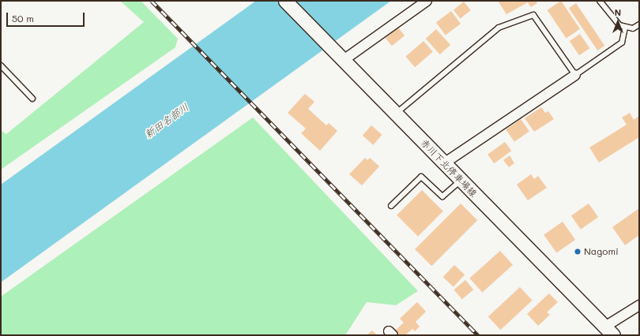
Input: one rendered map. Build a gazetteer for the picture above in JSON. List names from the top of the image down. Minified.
{"streets":{"main road":["赤川下北停車場線"]},"water":["新田名部川"],"places":["Nagomi"],"scale_bar":"50 m","north":"top"}
